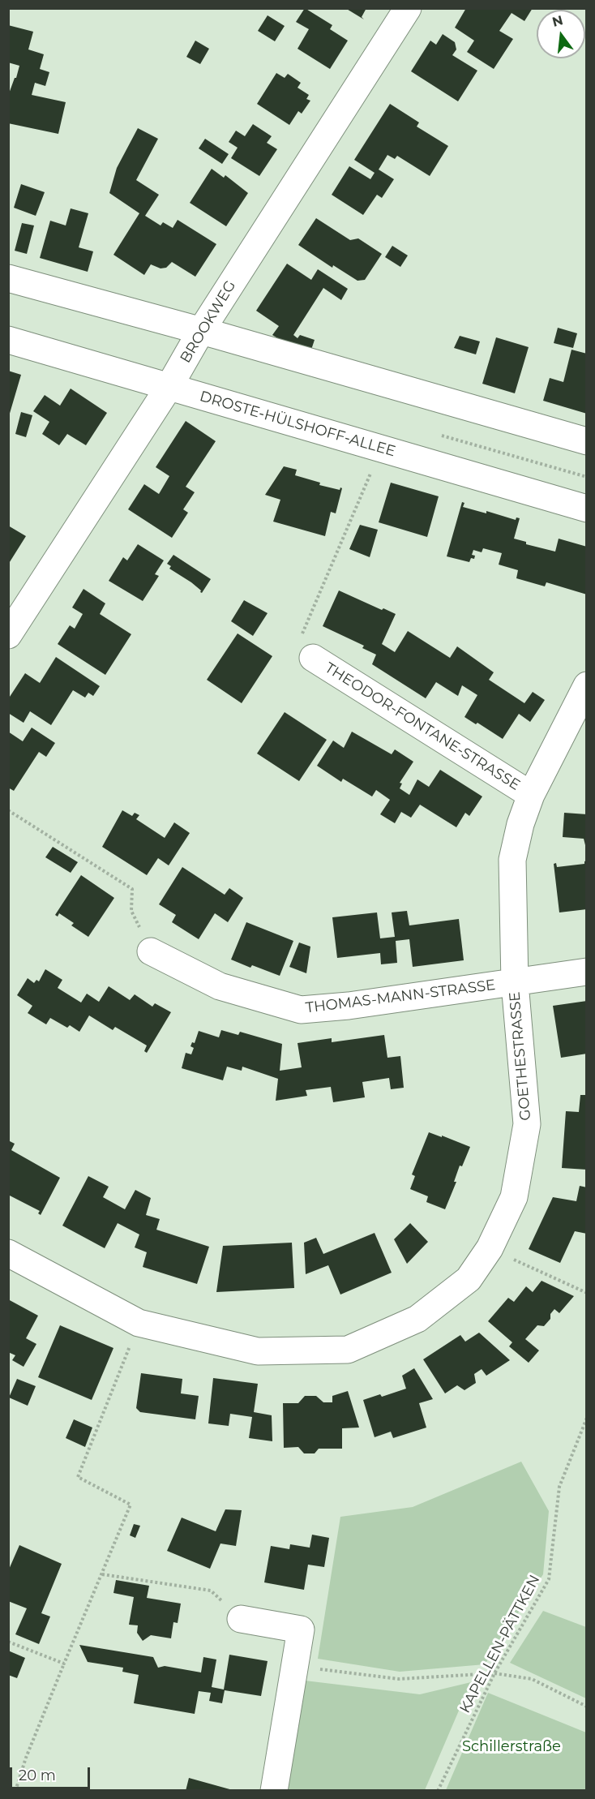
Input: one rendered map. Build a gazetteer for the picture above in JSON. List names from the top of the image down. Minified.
{"streets":{"street":["BROOKWEG","DROSTE-HÜLSHOFF-ALLEE","THEODOR-FONTANE-STRASSE","THOMAS-MANN-STRASSE","GOETHESTRASSE"],"path":["KAPELLEN-PÄTTKEN"]},"crossings":[["BROOKWEG","DROSTE-HÜLSHOFF-ALLEE"],["THEODOR-FONTANE-STRASSE","GOETHESTRASSE"],["THOMAS-MANN-STRASSE","GOETHESTRASSE"]],"parks":["Schillerstraße"],"scale_bar":"20 m","north":"top"}
